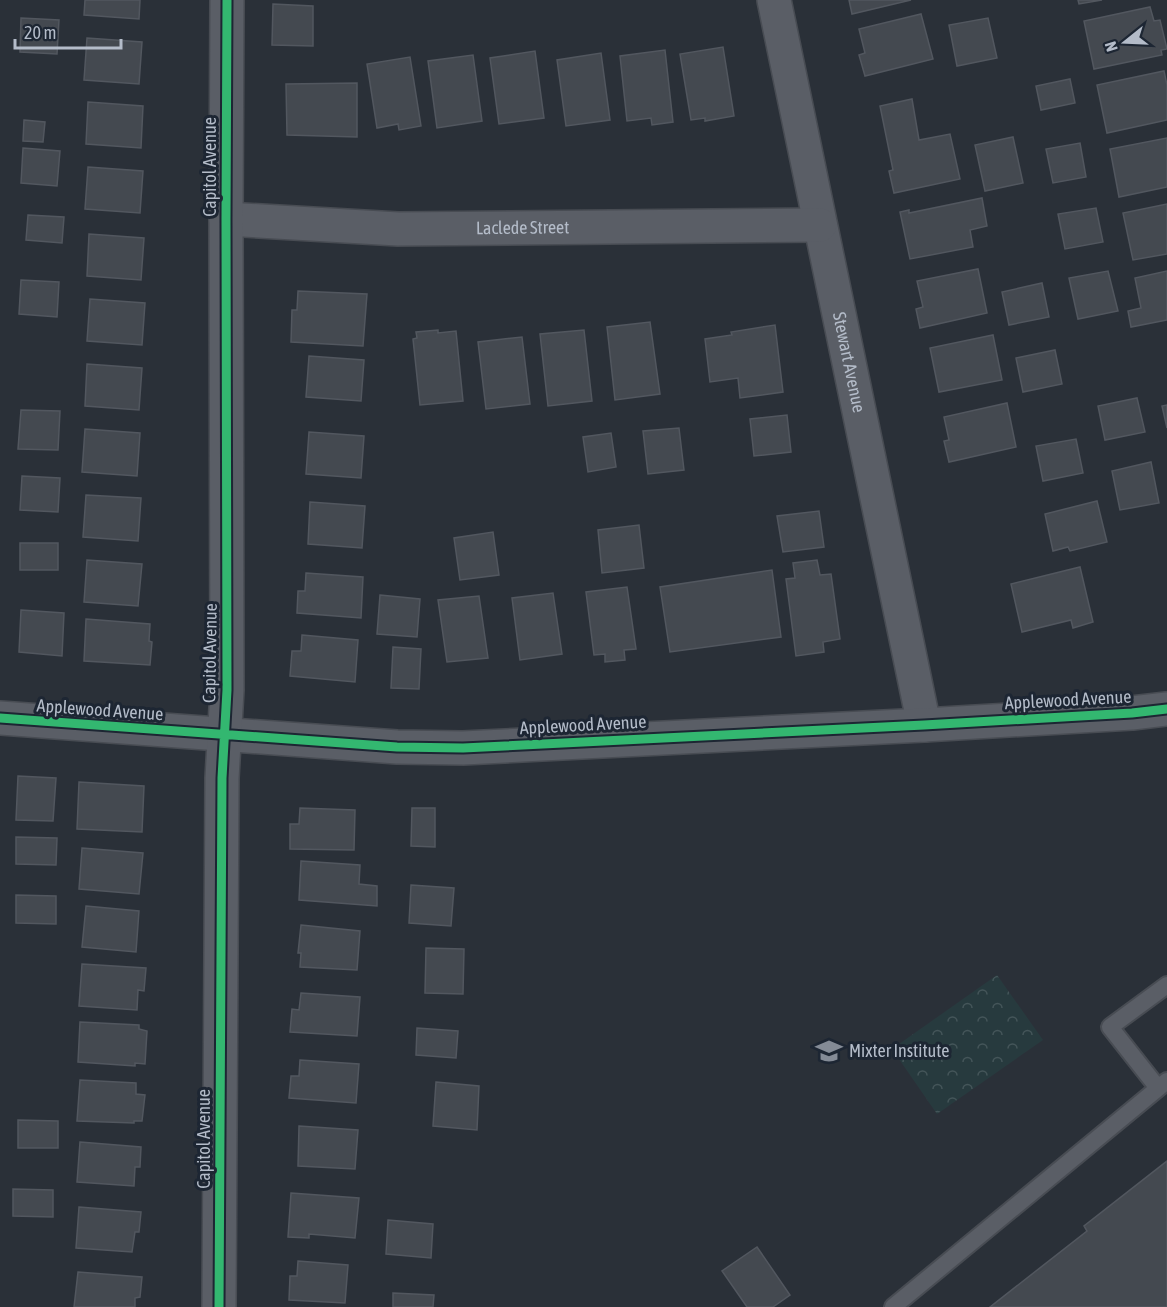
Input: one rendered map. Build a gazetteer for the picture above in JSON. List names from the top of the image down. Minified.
{"streets":{"street":["Capitol Avenue","Laclede Street","Stewart Avenue","Applewood Avenue"]},"crossings":[["Capitol Avenue","Laclede Street"],["Capitol Avenue","Applewood Avenue"],["Laclede Street","Stewart Avenue"],["Stewart Avenue","Applewood Avenue"]],"places":{"school or university":["Mixter Institute"]},"scale_bar":"20 m","north":"left"}
